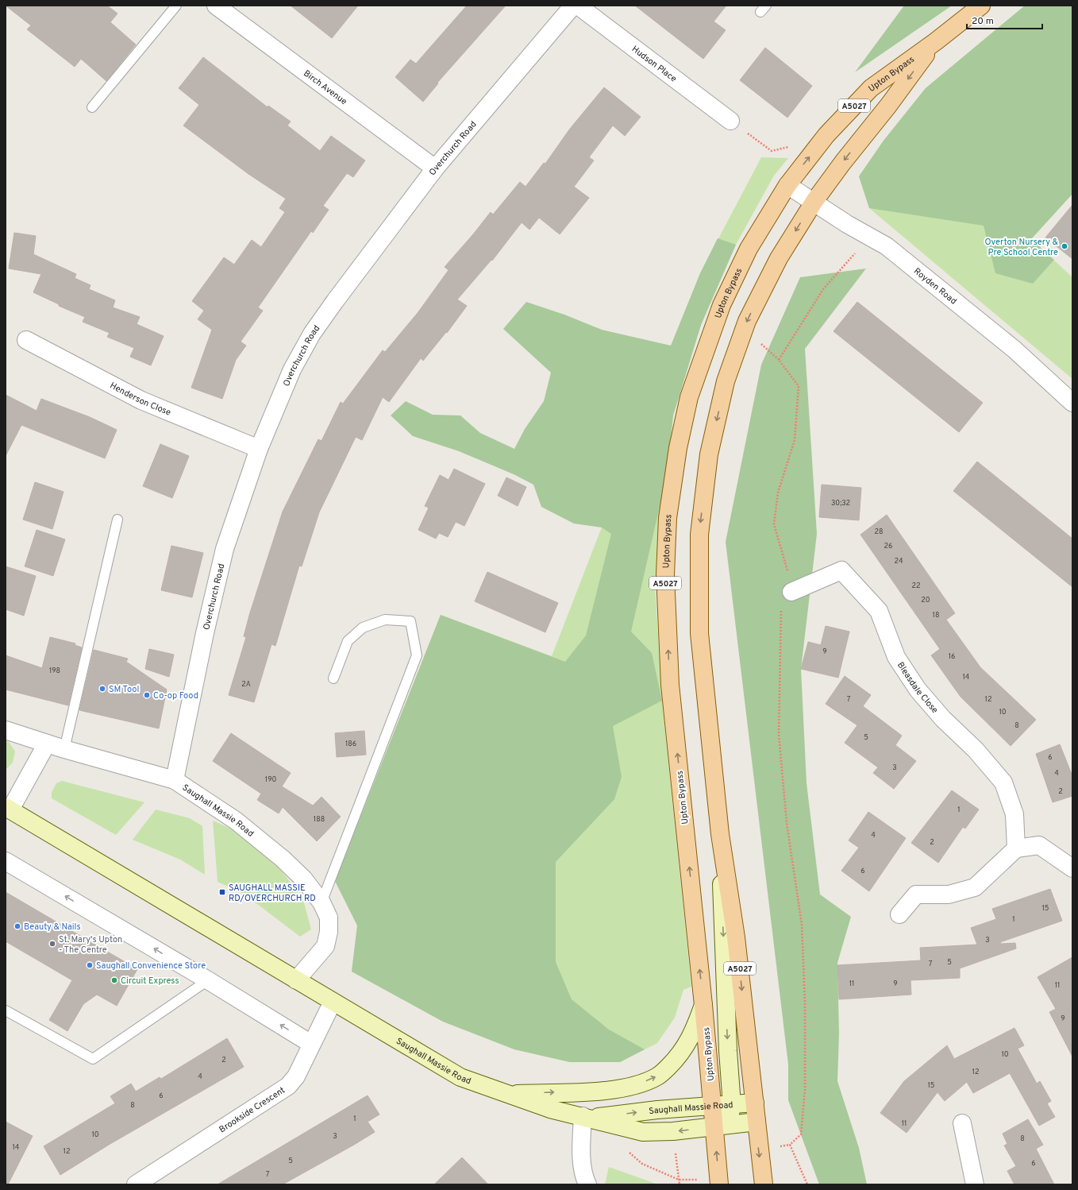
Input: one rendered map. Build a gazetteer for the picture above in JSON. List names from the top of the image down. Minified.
{"streets":{"main road":["Upton Bypass","A5027","Saughall Massie Road"],"street":["Hudson Place","Birch Avenue","Overchurch Road","Royden Road","Henderson Close","Bleasdale Close","Brookside Crescent"]},"crossings":[["Upton Bypass","Royden Road"],["Upton Bypass","Saughall Massie Road"],["Birch Avenue","Overchurch Road"],["Overchurch Road","Henderson Close"],["Overchurch Road","Saughall Massie Road"],["Saughall Massie Road","Brookside Crescent"]],"places":{"other":["Overton Nursery & Pre School Centre","SM Tool","Co-op Food","Beauty & Nails","St. Mary's Upton - The Centre","Saughall Convenience Store","Circuit Express"],"transit":["SAUGHALL MASSIE RD/OVERCHURCH RD"]},"house_numbers":["30;32","28","26","24","22","20","18","9","16","198","14","2A","7","12","10","8","5","186","6","3","4","190","2","1","188","4","2","6","15","1","3","5","7","11","9","11","9","10","2","12","4","15","6","8","1","11","10","3","8","14","12","5","6","7"],"scale_bar":"20 m"}
